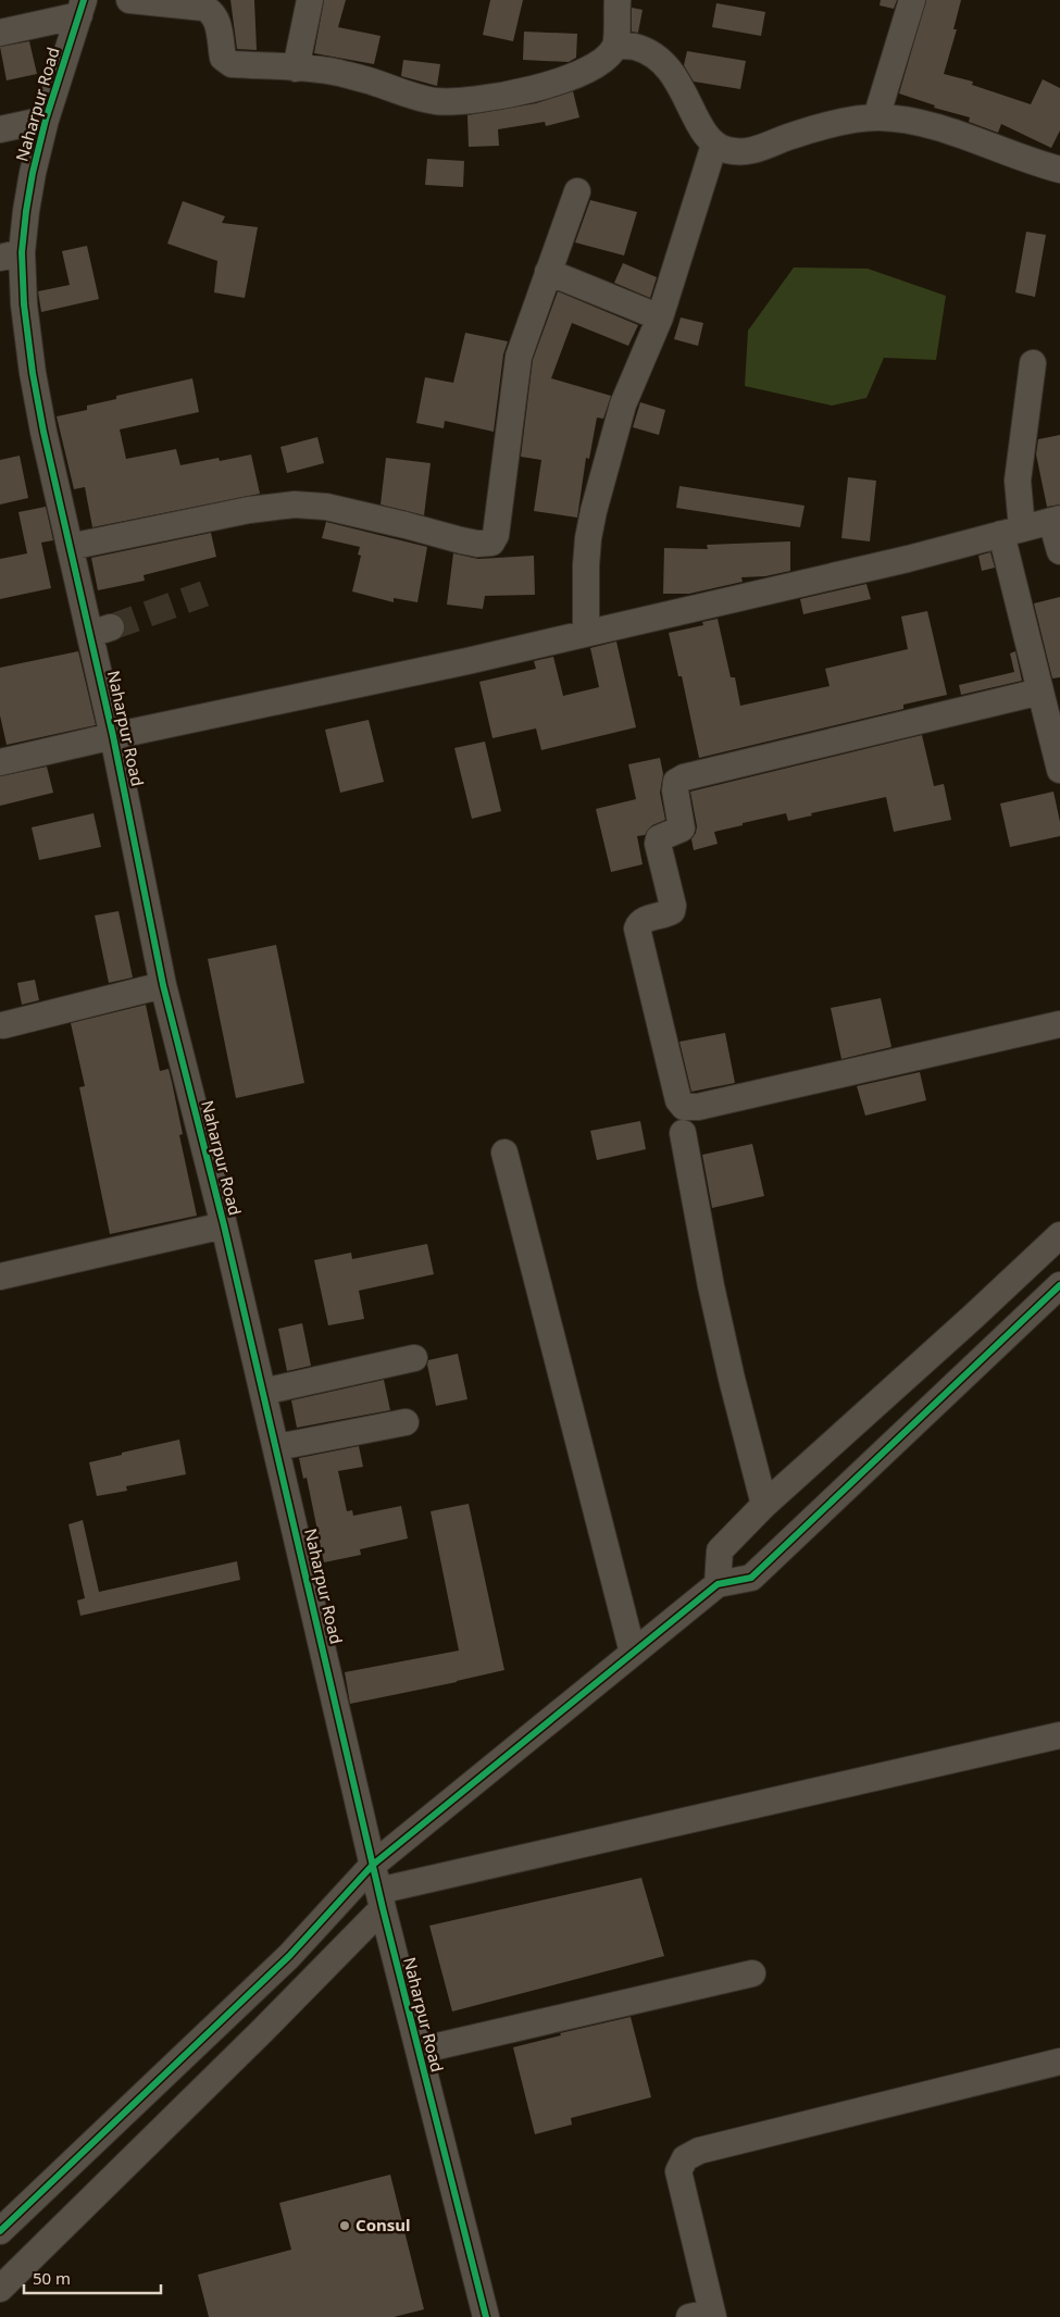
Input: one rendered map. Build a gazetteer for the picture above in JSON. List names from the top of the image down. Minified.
{"streets":{"street":["Naharpur Road"]},"places":["Consul"],"scale_bar":"50 m"}
